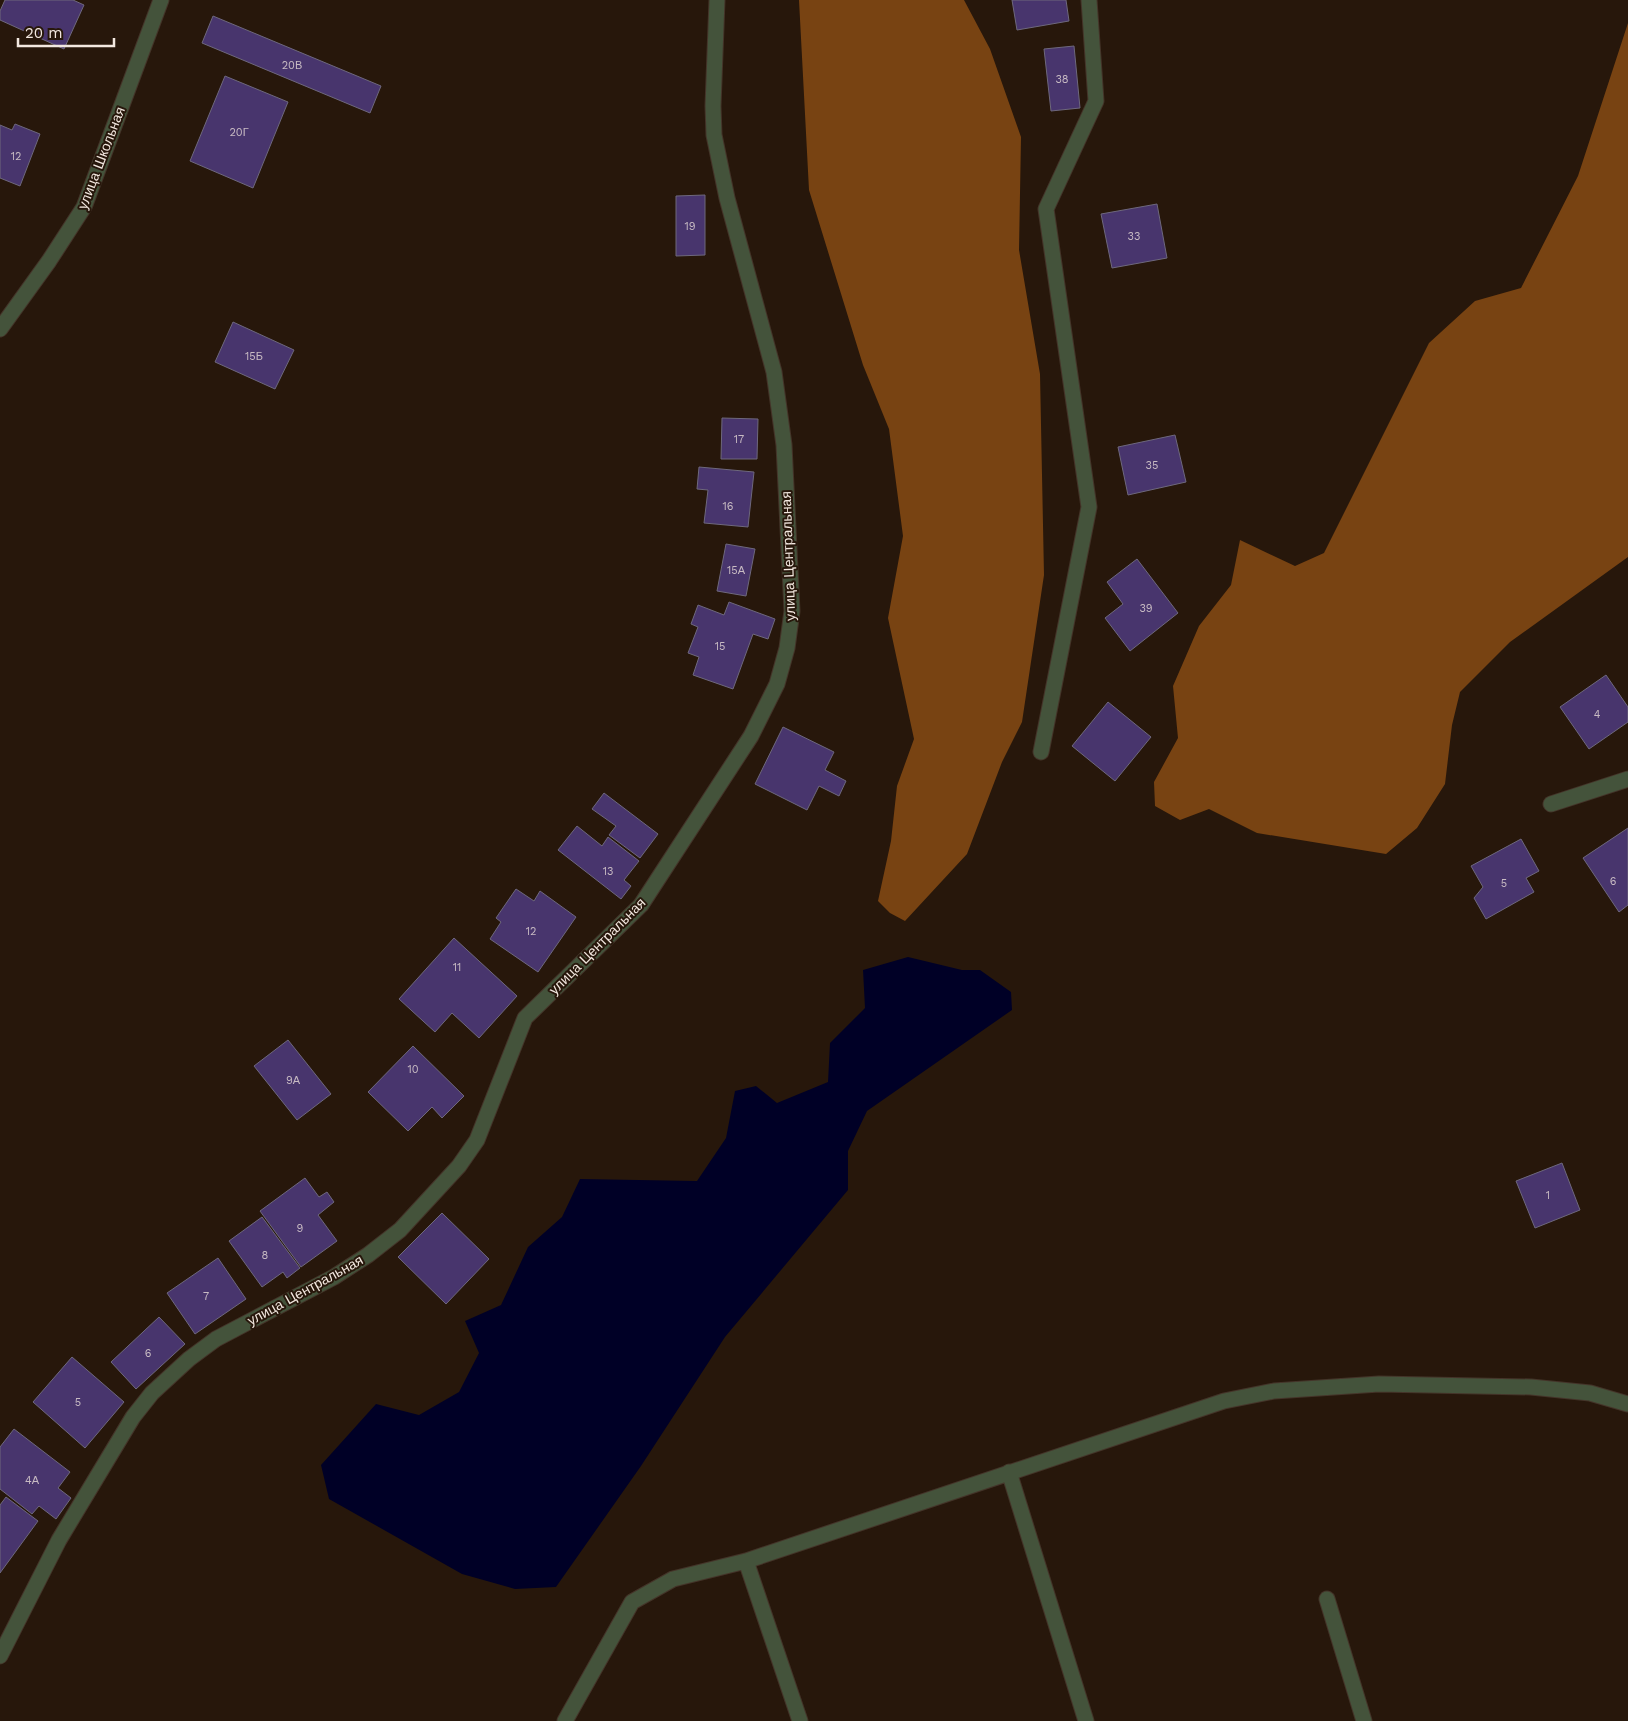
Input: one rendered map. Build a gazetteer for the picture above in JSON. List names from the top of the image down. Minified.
{"streets":{"street":["улица Школьная","улица Центральная"]},"house_numbers":["20В","38","20Г","12","19","33","15Б","17","35","16","15А","39","15","4","13","6","5","12","11","10","9А","1","9","8","7","6","5","4А"],"scale_bar":"20 m"}
